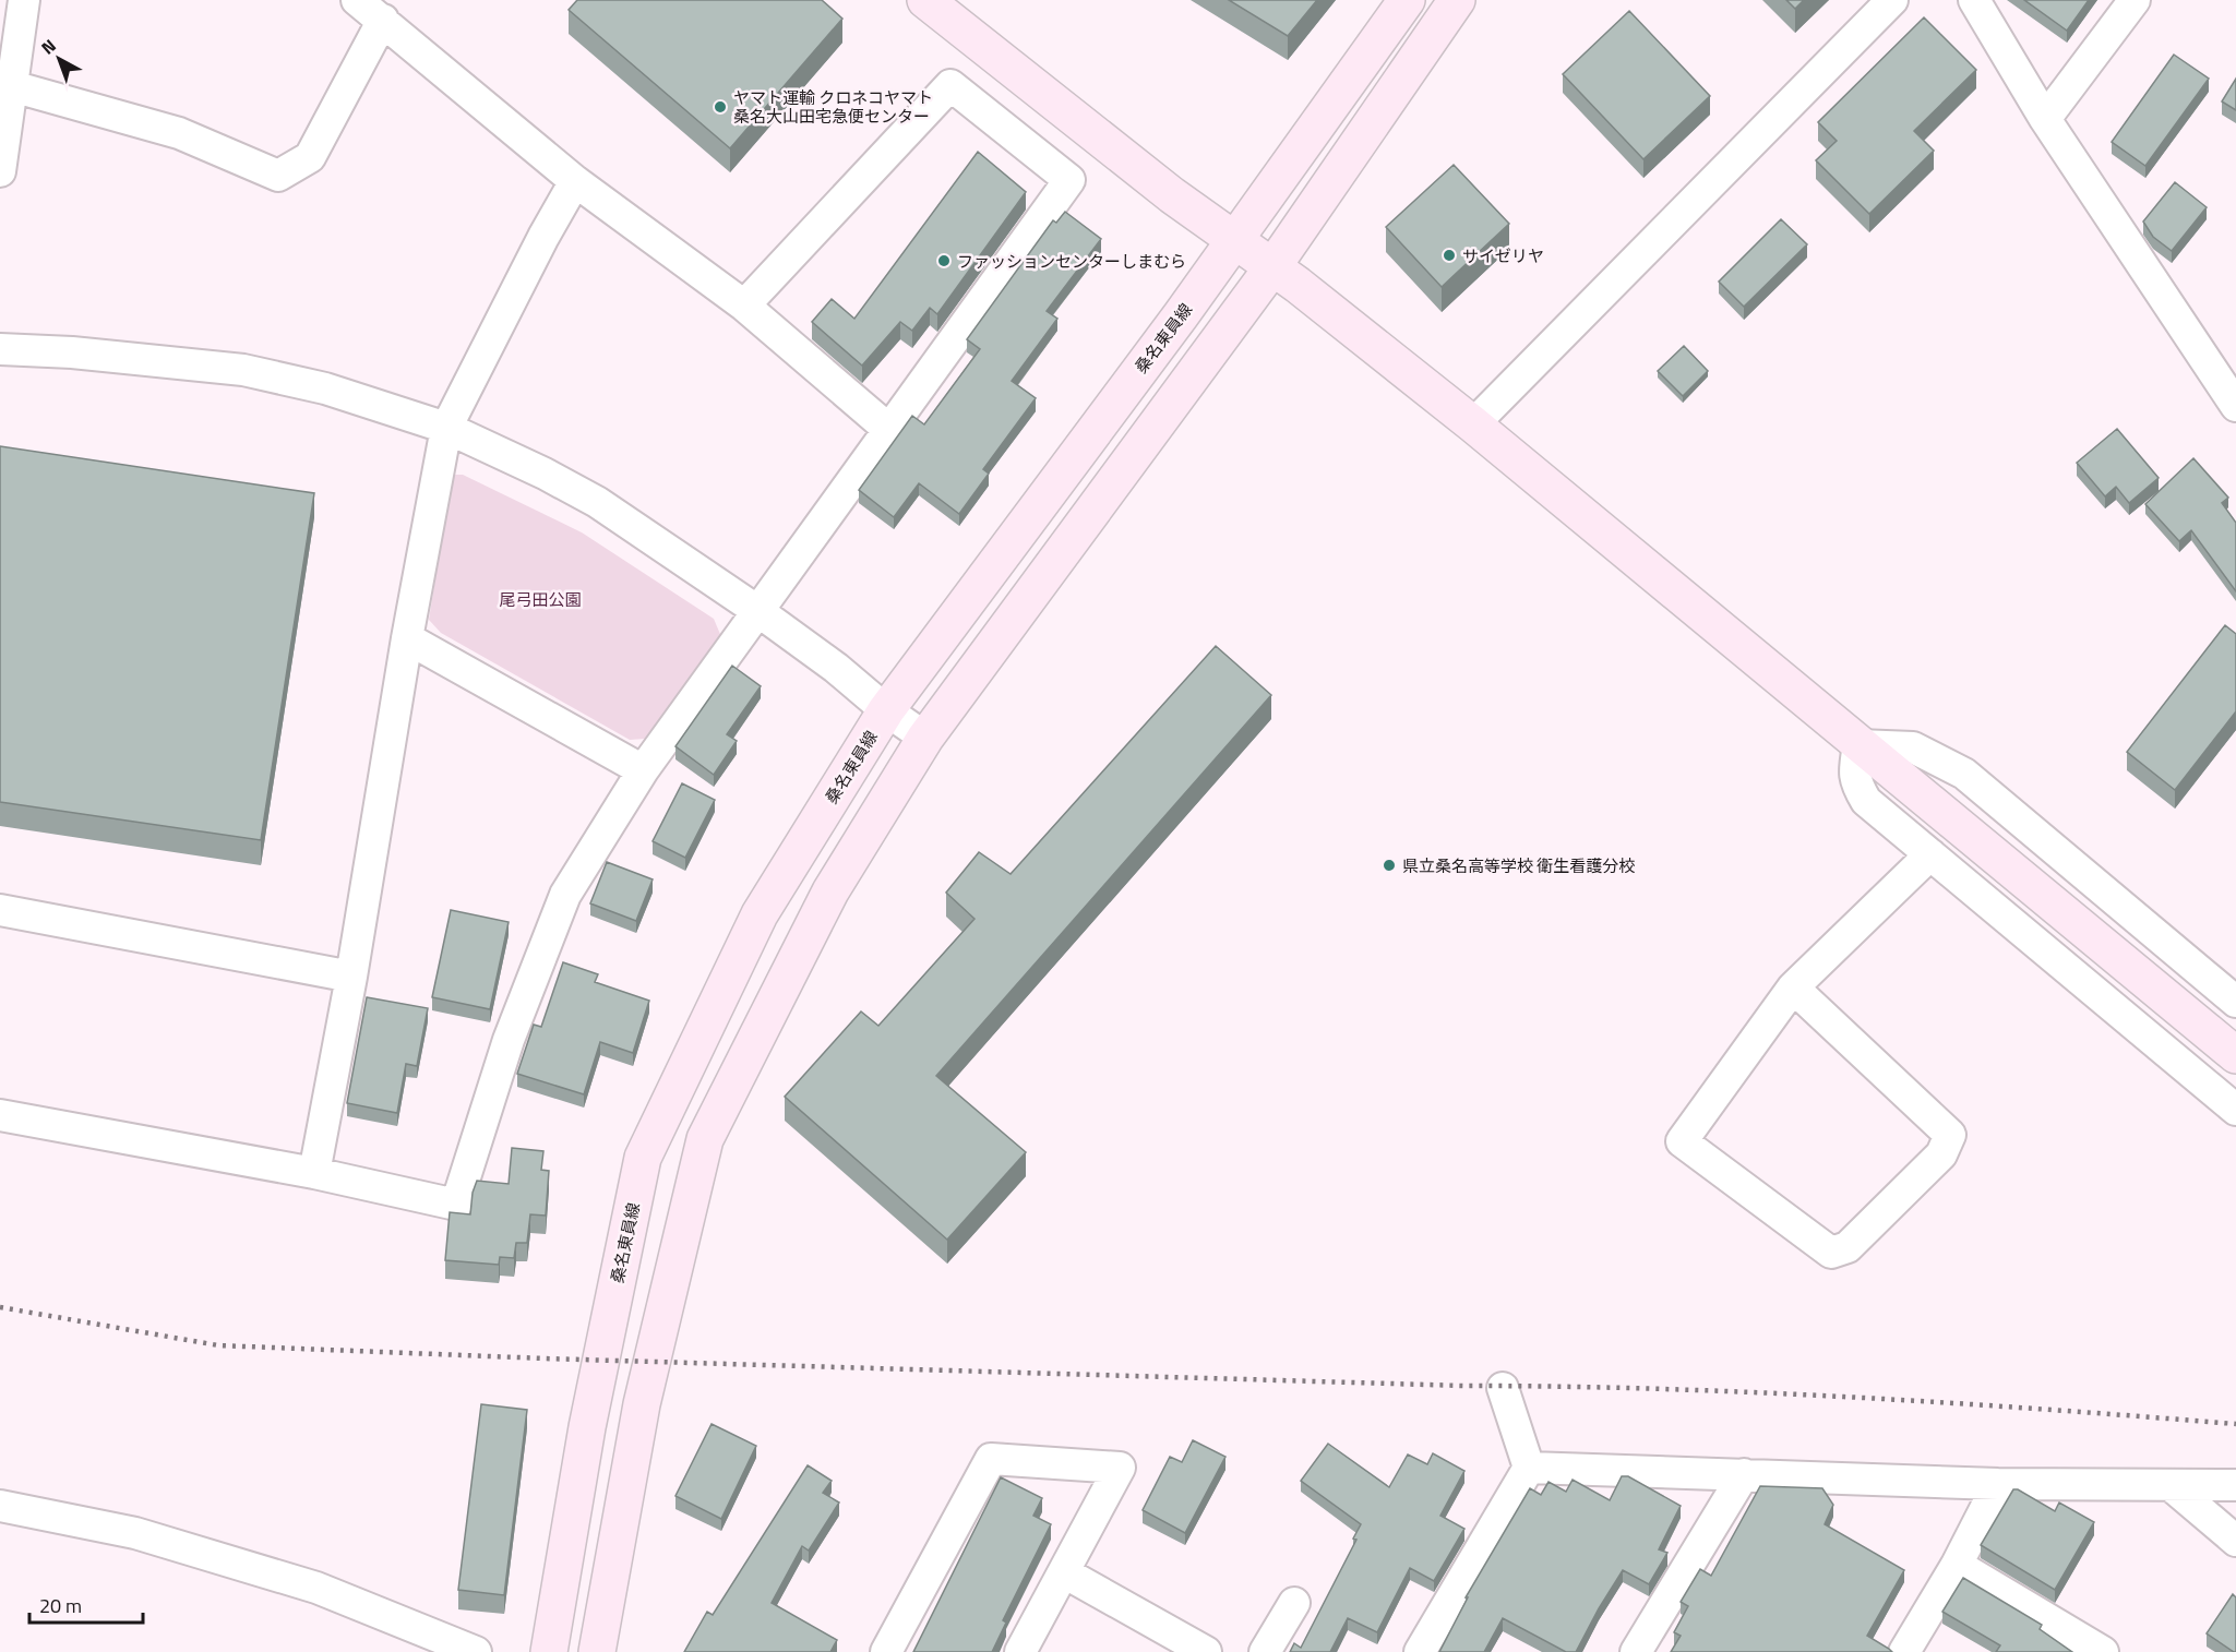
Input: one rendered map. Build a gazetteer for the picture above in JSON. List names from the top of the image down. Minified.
{"streets":{"main road":["桑名東員線"]},"parks":["尾弓田公園"],"places":["ヤマト運輸 クロネコヤマト 桑名大山田宅急便センター","サイゼリヤ","ファッションセンターしまむら","県立桑名高等学校 衛生看護分校"],"scale_bar":"20 m","north":"top left"}
